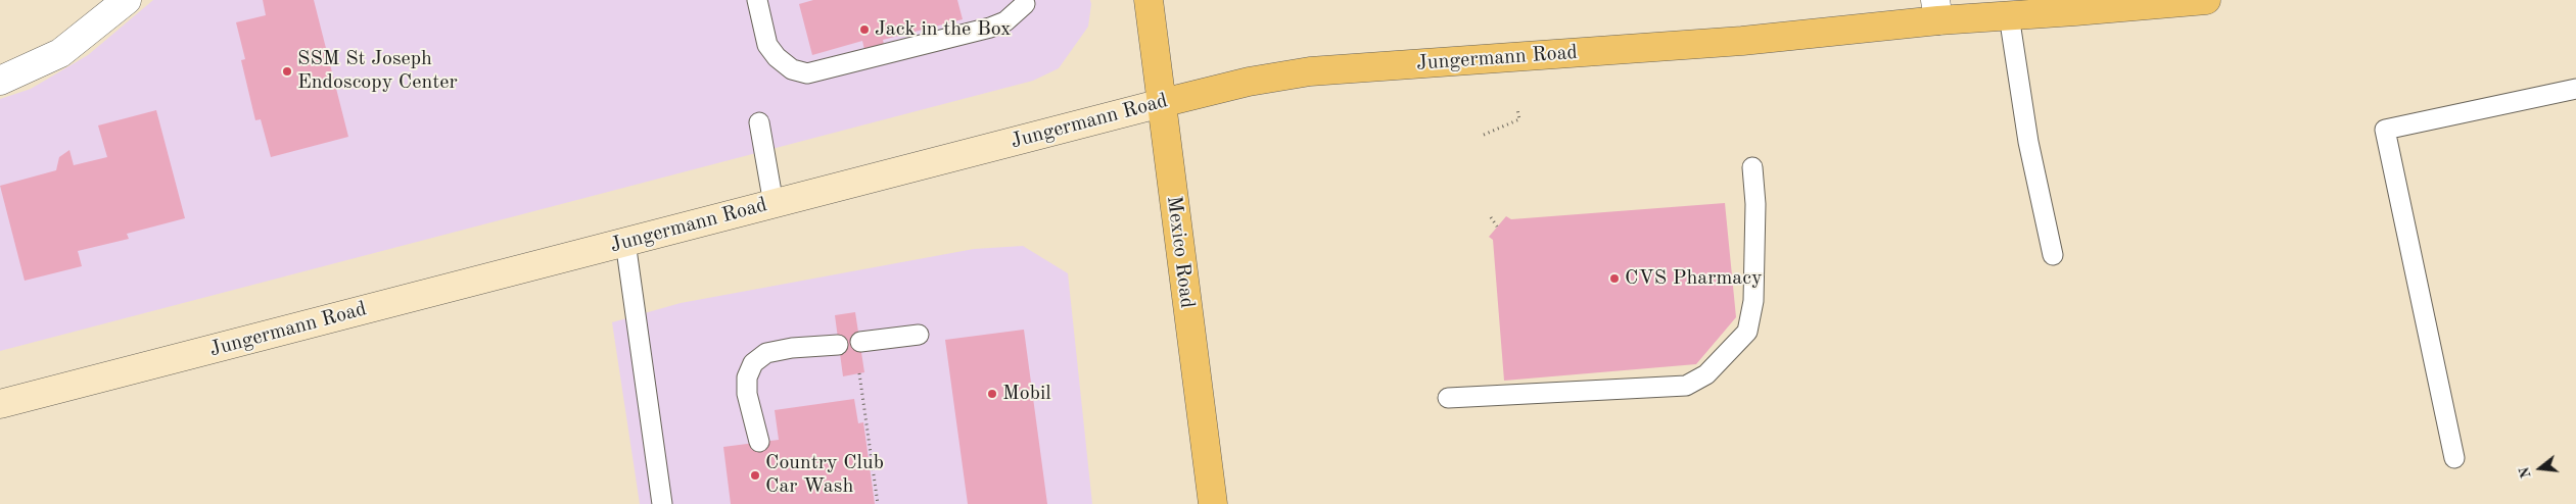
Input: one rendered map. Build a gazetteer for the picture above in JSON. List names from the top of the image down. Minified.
{"streets":{"main road":["Jungermann Road","Mexico Road"]},"crossings":[["Jungermann Road","Mexico Road"]],"places":["Jack in the Box","SSM St Joseph Endoscopy Center","CVS Pharmacy","Mobil","Country Club Car Wash"],"north":"left"}
